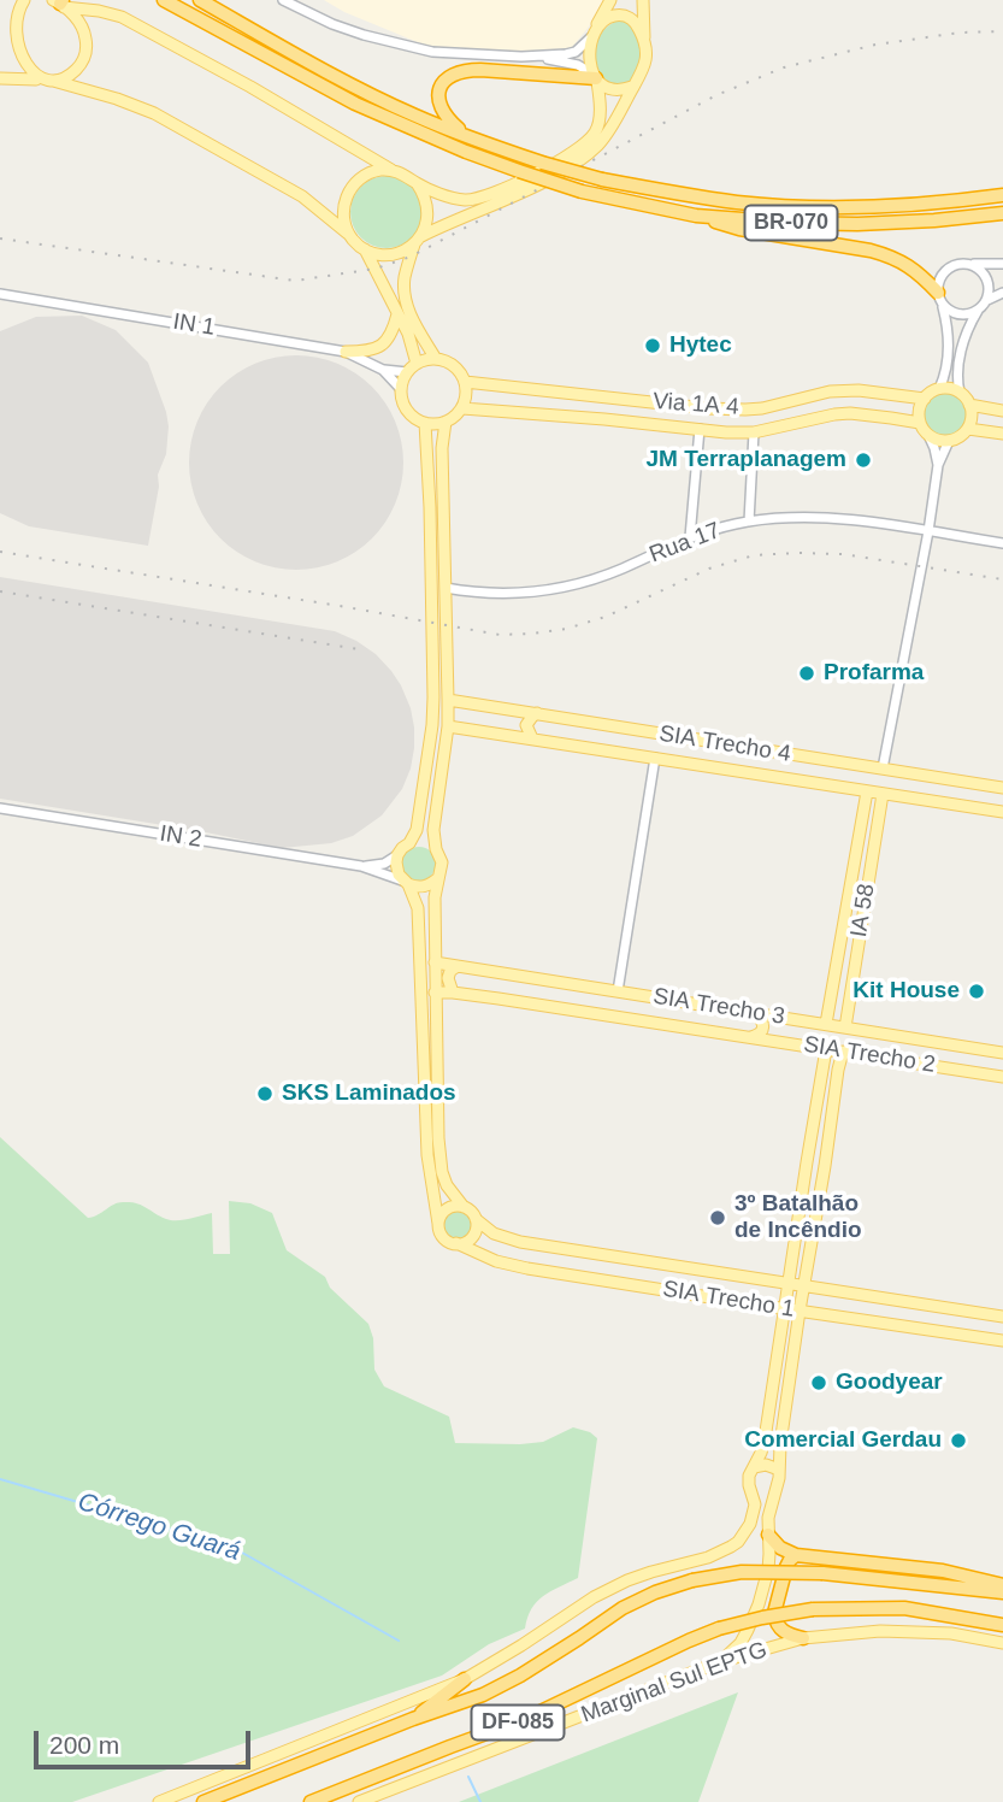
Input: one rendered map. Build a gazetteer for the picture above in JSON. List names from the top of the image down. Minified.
{"streets":{"highway":["BR-070","DF-085"],"main road":["Via 1A 4","SIA Trecho 4","IA 58","SIA Trecho 3","SIA Trecho 2","SIA Trecho 1","Marginal Sul EPTG"],"street":["IN 1","Rua 17","IN 2"]},"crossings":[["IN 1","Via 1A 4"],["IA 58","SIA Trecho 3"]],"water":["Córrego Guará"],"places":["Hytec","JM Terraplanagem","Profarma","Kit House","SKS Laminados","3º Batalhão de Incêndio","Goodyear","Comercial Gerdau"],"scale_bar":"200 m"}
